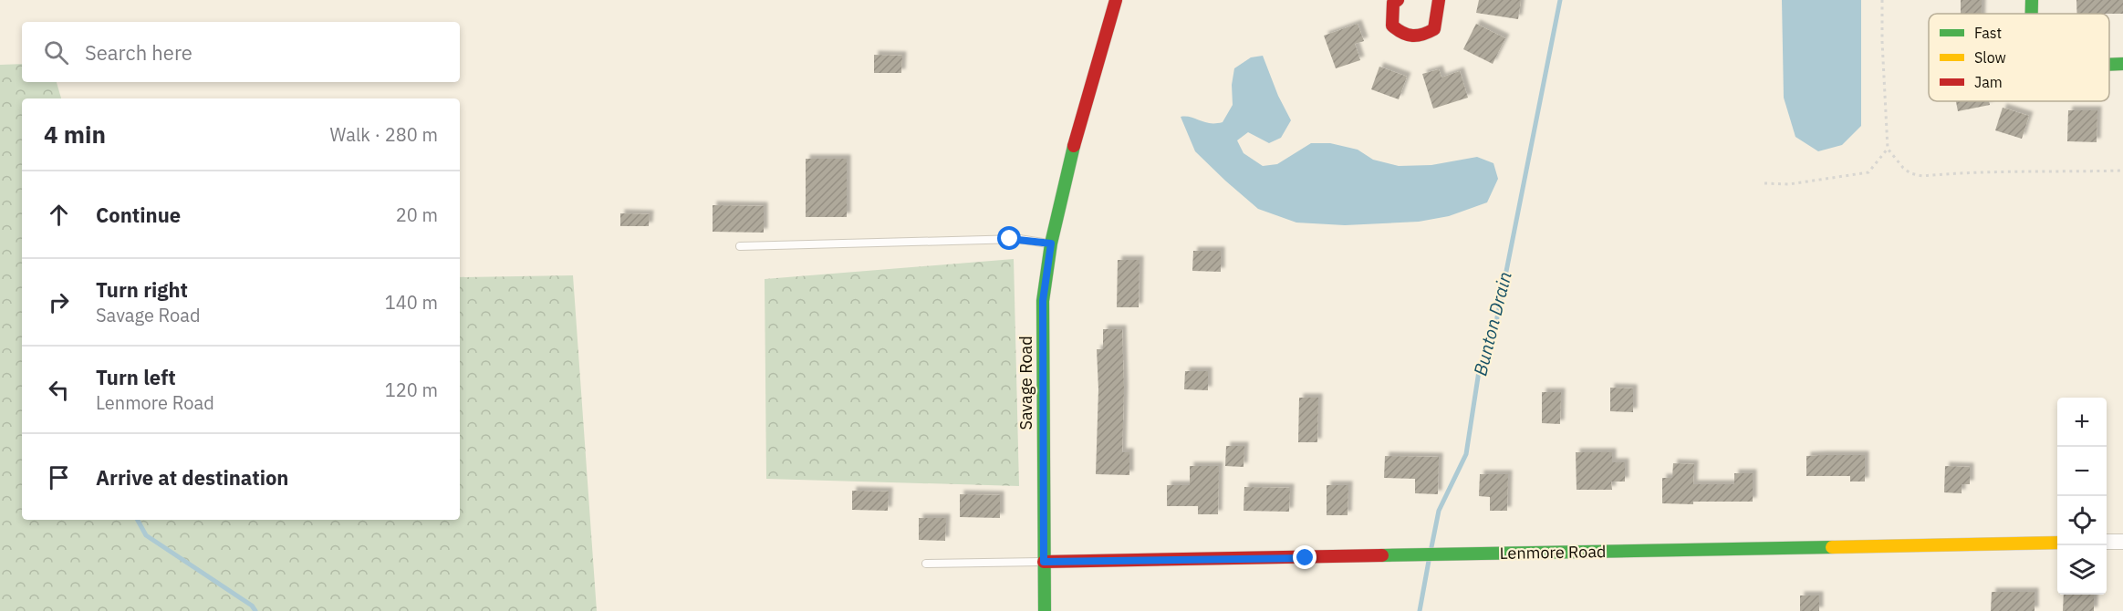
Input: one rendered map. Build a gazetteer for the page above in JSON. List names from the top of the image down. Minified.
{"streets":{"street":["Savage Road","Lenmore Road"]},"crossings":[["Savage Road","Lenmore Road"]],"water":["Bunton Drain"],"legend":["Fast","Slow","Jam"],"page":{"search":"Search here","heading":["4 min","Walk · 280 m"],"list":[["Continue","20 m"],["Turn right","Savage Road","140 m"],["Turn left","Lenmore Road","120 m"],"Arrive at destination"],"map_buttons":["+","−"]}}
